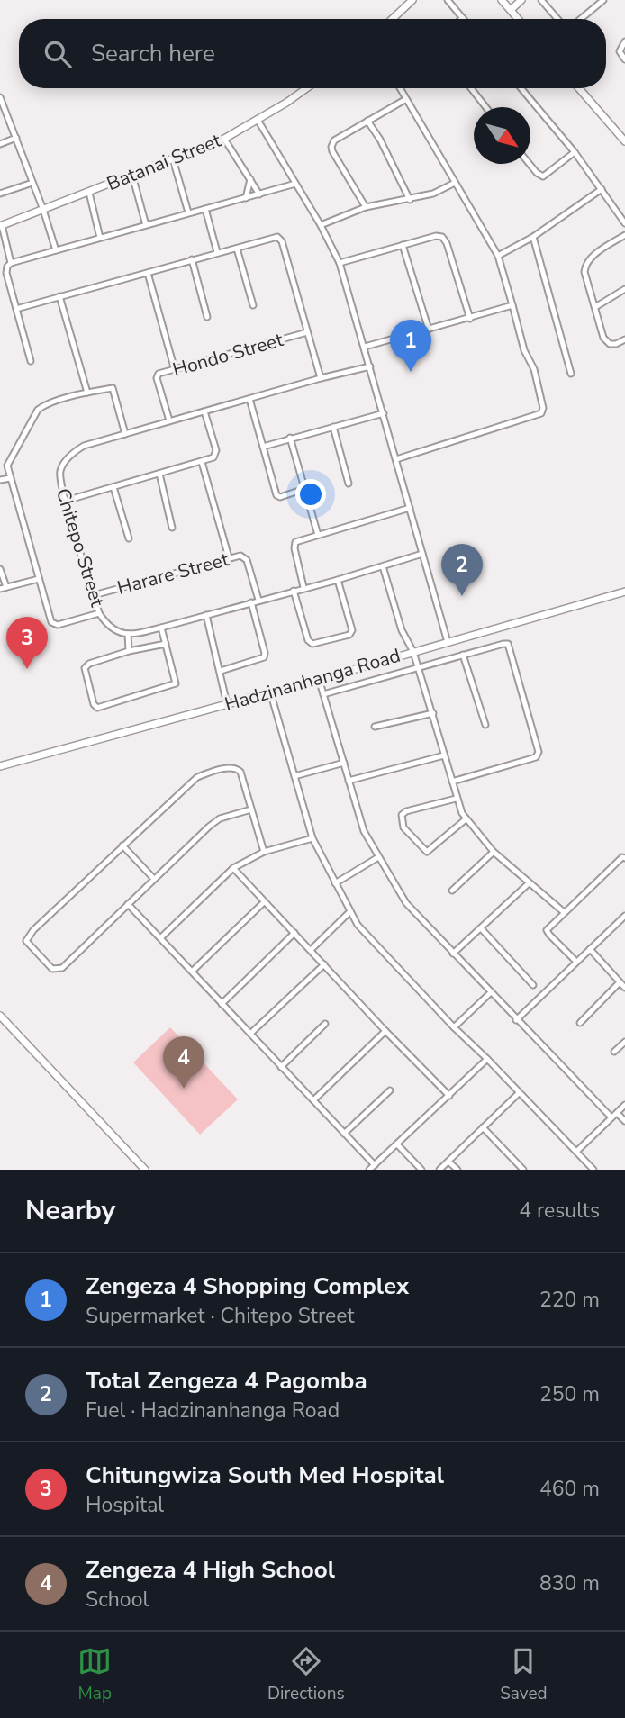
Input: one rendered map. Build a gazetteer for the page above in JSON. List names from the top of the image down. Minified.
{"streets":{"street":["Batanai Street","Hondo Street","Chitepo Street","Harare Street","Hadzinanhanga Road"]},"crossings":[["Hondo Street","Chitepo Street"],["Chitepo Street","Harare Street"]],"north":"bottom right","page":{"search":"Search here","pins":["1","2","3","4"],"heading":["Nearby","4 results"],"list":[{"mark":"1","name":"Zengeza 4 Shopping Complex","note":"Supermarket · Chitepo Street","value":"220 m"},{"mark":"2","name":"Total Zengeza 4 Pagomba","note":"Fuel · Hadzinanhanga Road","value":"250 m"},{"mark":"3","name":"Chitungwiza South Med Hospital","note":"Hospital","value":"460 m"},{"mark":"4","name":"Zengeza 4 High School","note":"School","value":"830 m"}],"nav":["Map","Directions","Saved"]}}
